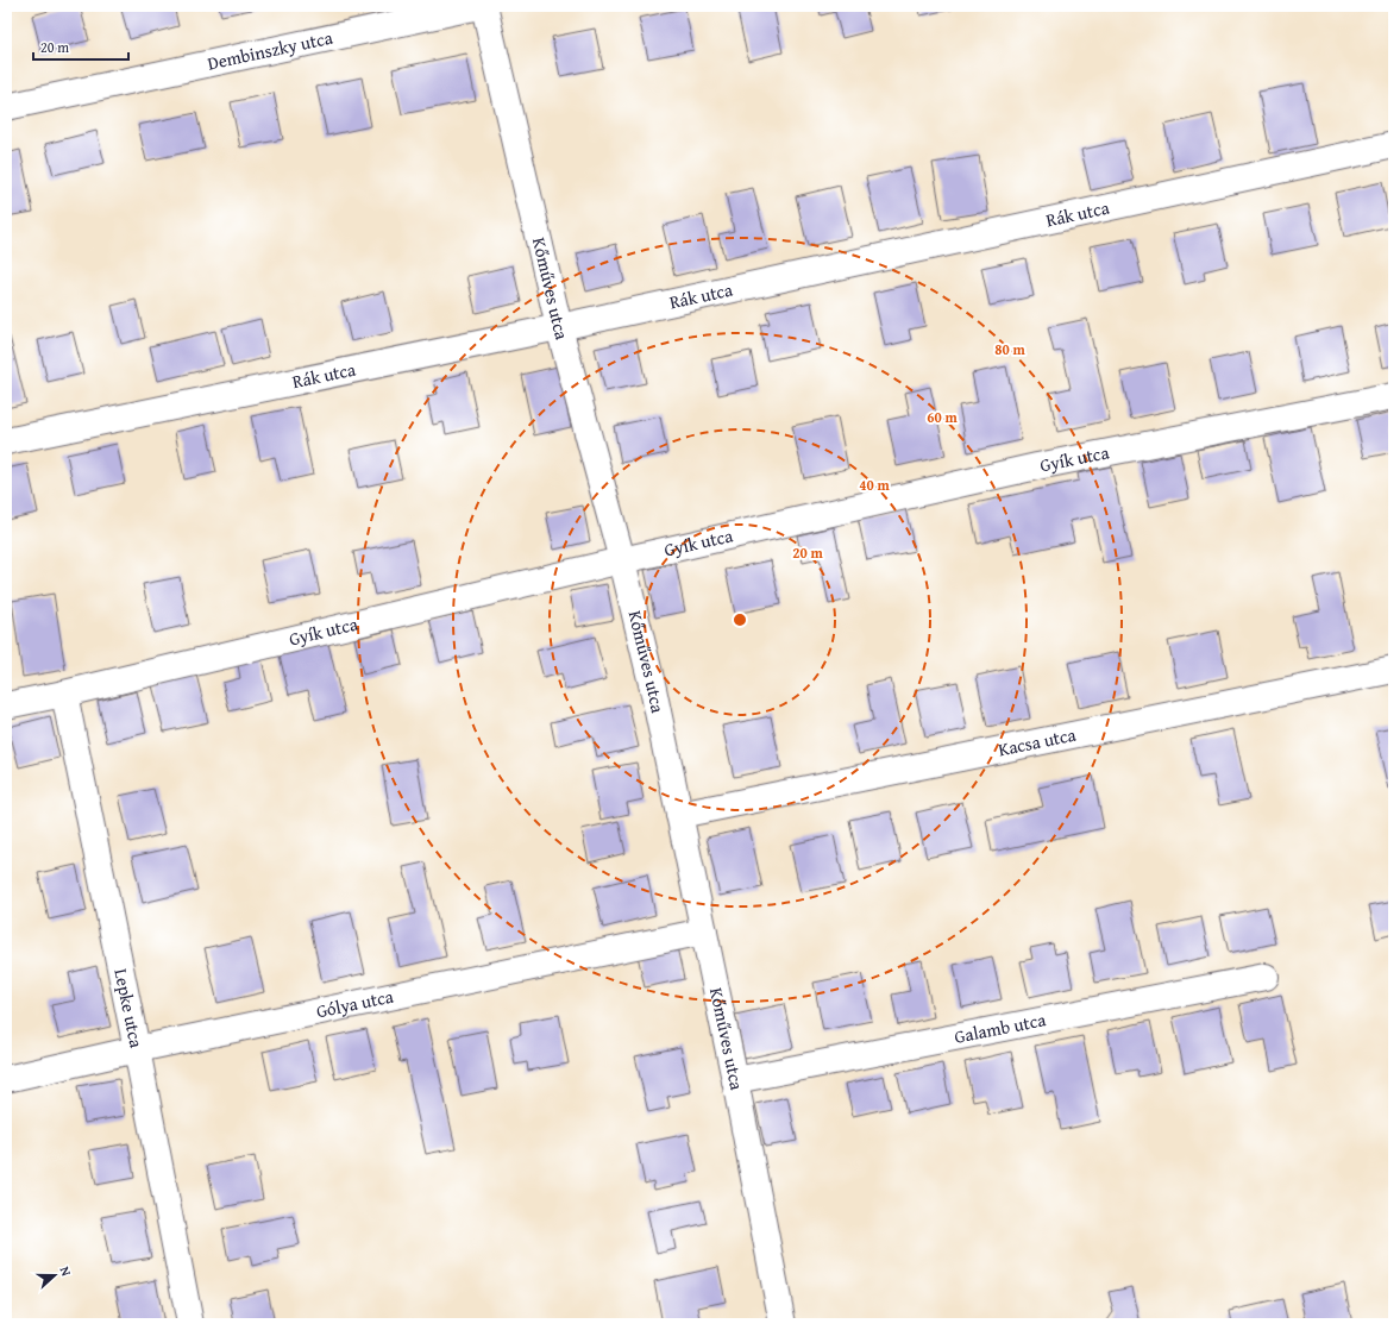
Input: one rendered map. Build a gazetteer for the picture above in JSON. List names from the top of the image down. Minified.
{"streets":{"street":["Dembinszky utca","Rák utca","Kőműves utca","Gyík utca","Kacsa utca","Gólya utca","Lepke utca","Galamb utca"]},"crossings":[["Rák utca","Kőműves utca"],["Kőműves utca","Gyík utca"],["Kőműves utca","Kacsa utca"],["Kőműves utca","Gólya utca"],["Kőműves utca","Galamb utca"],["Gyík utca","Lepke utca"],["Gólya utca","Lepke utca"]],"scale_bar":"20 m","north":"right","rings":["80 m","60 m","40 m","20 m"]}
